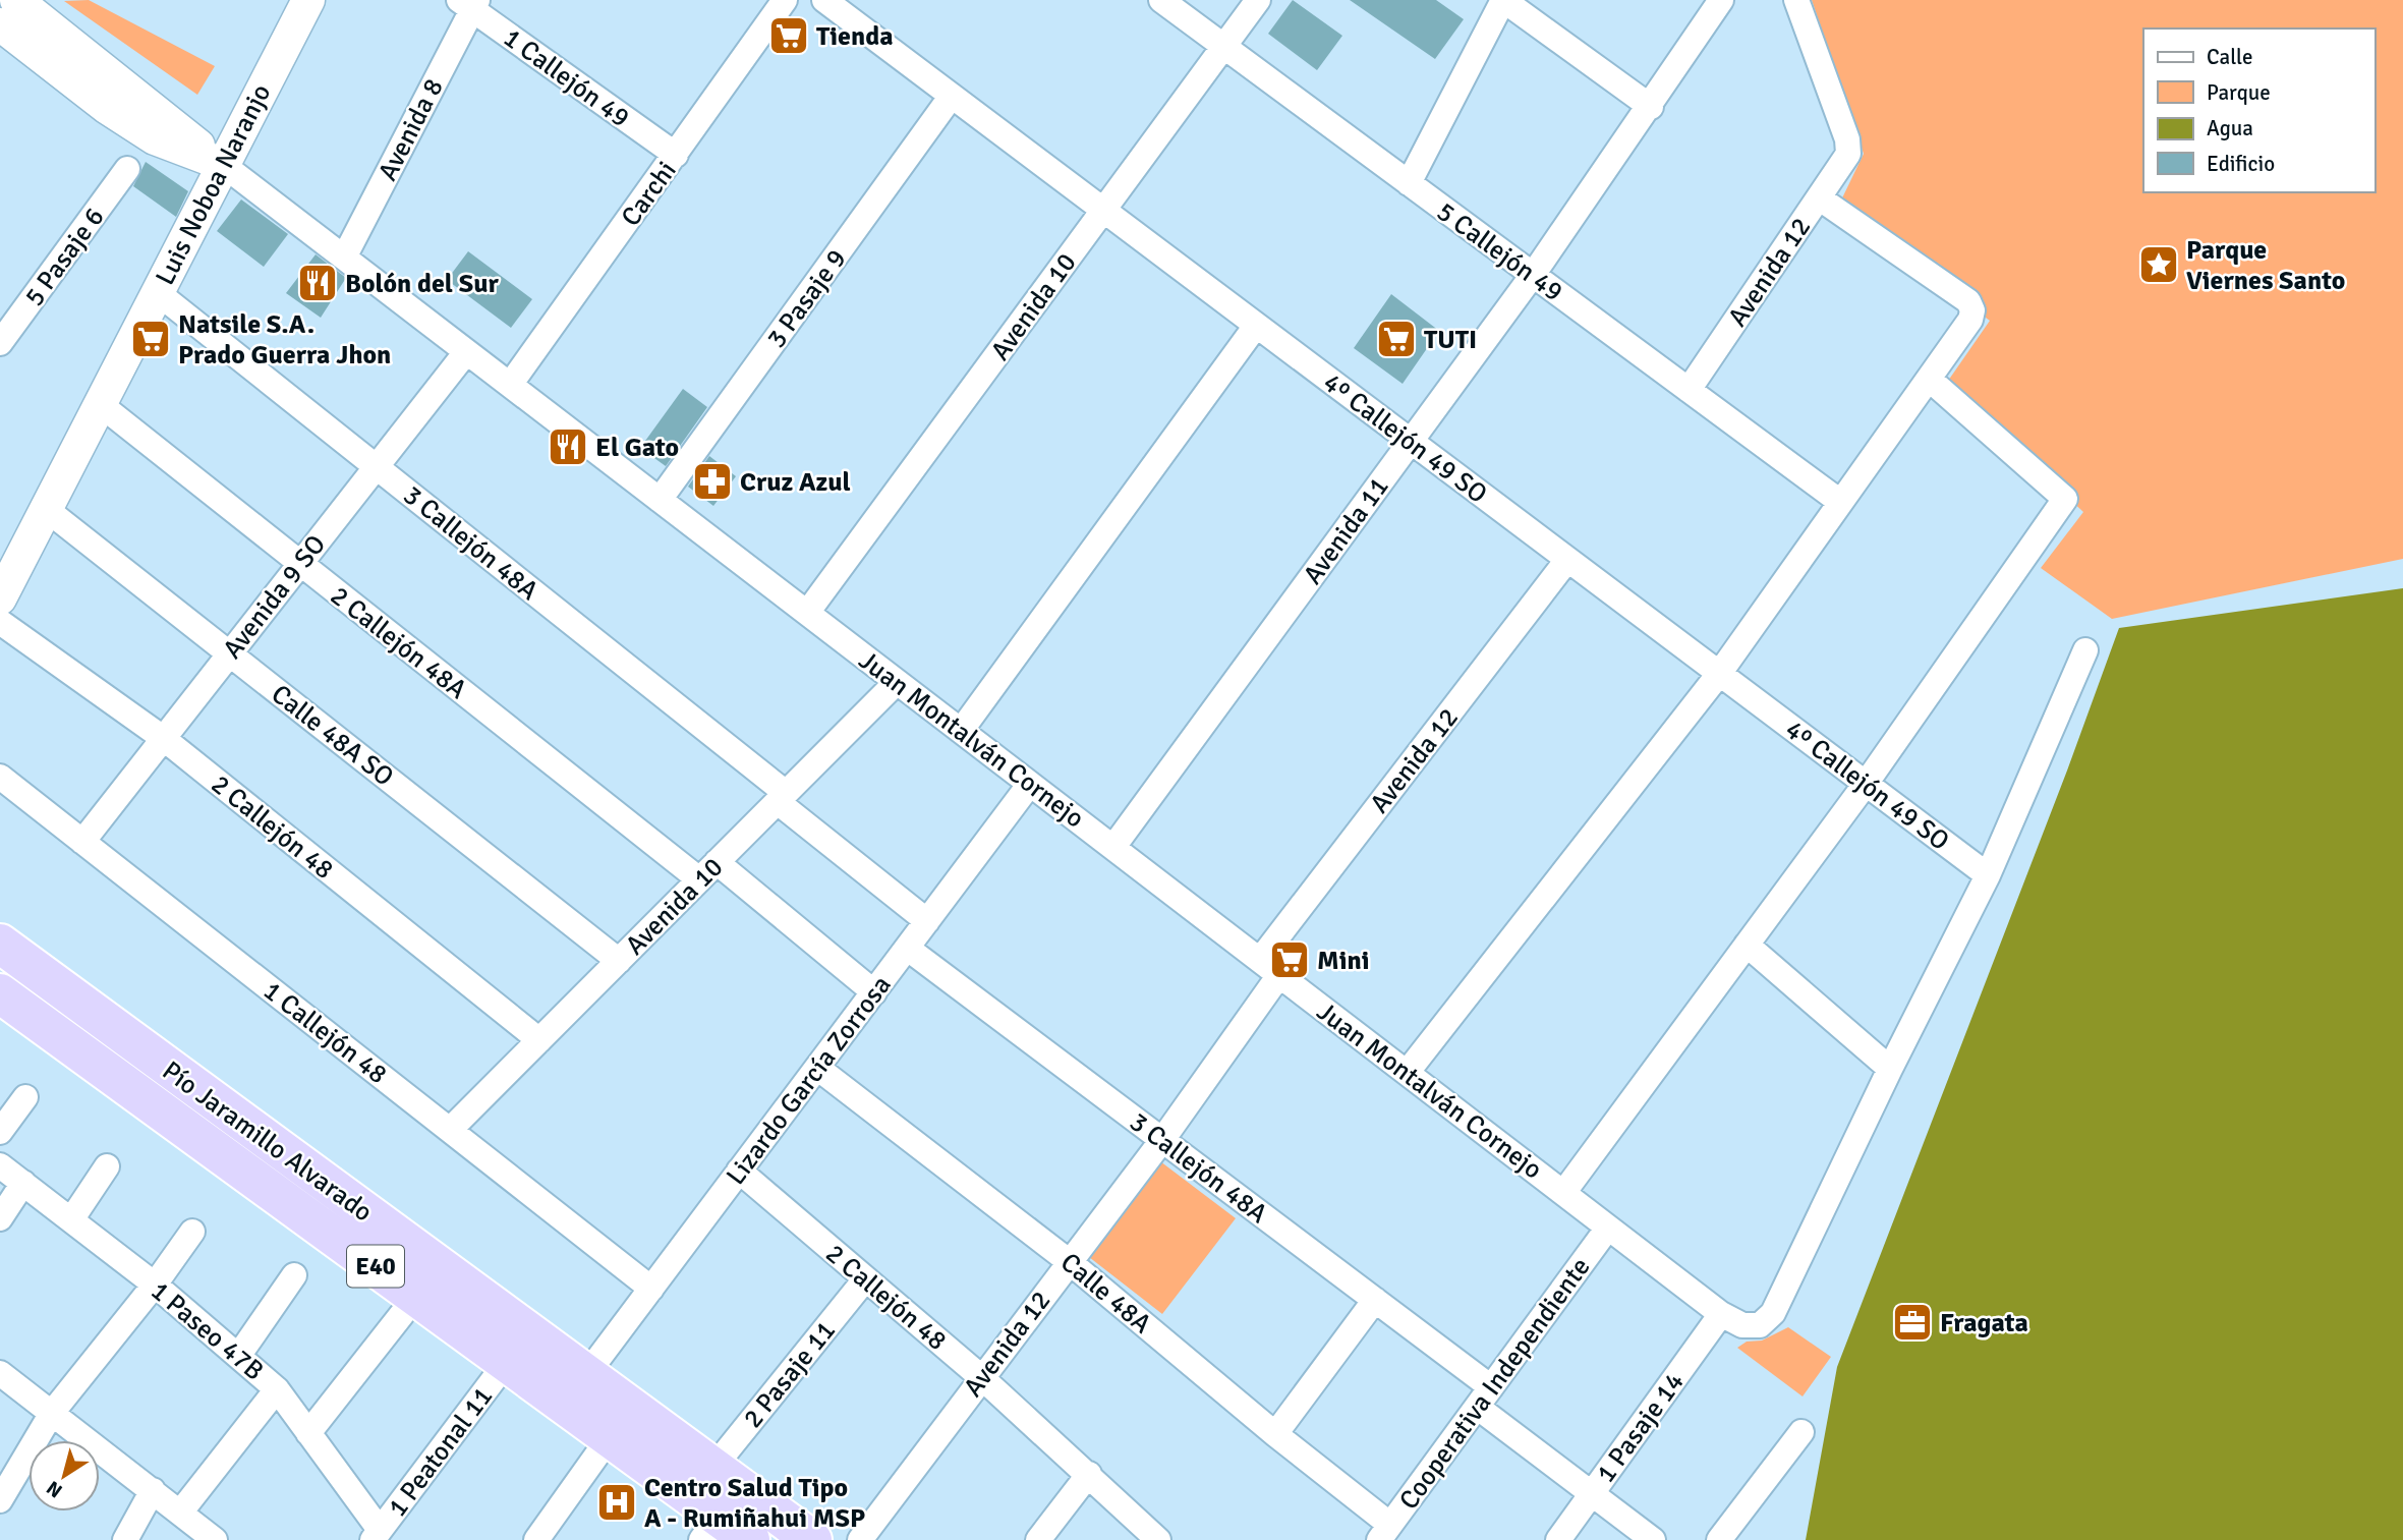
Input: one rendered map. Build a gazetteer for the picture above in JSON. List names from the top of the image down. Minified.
{"streets":{"highway":["Pío Jaramillo Alvarado","E40"],"street":["1 Callejón 49","Avenida 8","Luis Noboa Naranjo","Carchi","5 Callejón 49","5 Pasaje 6","Avenida 12","3 Pasaje 9","Avenida 10","4º Callejón 49 SO","Avenida 11","3 Callejón 48A","Avenida 9 SO","2 Callejón 48A","Calle 48A SO","Juan Montalván Cornejo","2 Callejón 48","1 Callejón 48","Lizardo García Zorrosa","Calle 48A","1 Paseo 47B","2 Pasaje 11","Cooperativa Independiente","1 Pasaje 14","1 Peatonal 11"]},"crossings":[["1 Callejón 49","Avenida 8"],["1 Callejón 49","Carchi"],["Avenida 8","Juan Montalván Cornejo"],["Luis Noboa Naranjo","3 Callejón 48A"],["Luis Noboa Naranjo","2 Callejón 48A"],["Luis Noboa Naranjo","Calle 48A SO"],["Luis Noboa Naranjo","Juan Montalván Cornejo"],["Carchi","Juan Montalván Cornejo"],["5 Callejón 49","Avenida 12"],["5 Callejón 49","Avenida 10"],["5 Callejón 49","Avenida 11"],["Avenida 12","4º Callejón 49 SO"],["Avenida 12","3 Callejón 48A"],["Avenida 12","Juan Montalván Cornejo"],["Avenida 12","2 Callejón 48"],["Avenida 12","Calle 48A"],["3 Pasaje 9","4º Callejón 49 SO"],["3 Pasaje 9","Juan Montalván Cornejo"],["Avenida 10","4º Callejón 49 SO"],["Avenida 10","3 Callejón 48A"],["Avenida 10","2 Callejón 48A"],["Avenida 10","Calle 48A SO"],["Avenida 10","Juan Montalván Cornejo"],["Avenida 10","2 Callejón 48"],["Avenida 10","1 Callejón 48"],["4º Callejón 49 SO","Avenida 11"],["Avenida 11","Juan Montalván Cornejo"],["3 Callejón 48A","Avenida 9 SO"],["3 Callejón 48A","Lizardo García Zorrosa"],["3 Callejón 48A","Cooperativa Independiente"],["3 Callejón 48A","1 Pasaje 14"],["Avenida 9 SO","2 Callejón 48A"],["Avenida 9 SO","Calle 48A SO"],["Avenida 9 SO","Juan Montalván Cornejo"],["Avenida 9 SO","2 Callejón 48"],["Avenida 9 SO","1 Callejón 48"],["2 Callejón 48A","Lizardo García Zorrosa"],["Juan Montalván Cornejo","Lizardo García Zorrosa"],["Juan Montalván Cornejo","Cooperativa Independiente"],["Juan Montalván Cornejo","1 Pasaje 14"],["2 Callejón 48","Lizardo García Zorrosa"],["2 Callejón 48","2 Pasaje 11"],["1 Callejón 48","Lizardo García Zorrosa"],["Lizardo García Zorrosa","Pío Jaramillo Alvarado"],["Lizardo García Zorrosa","Calle 48A"],["Pío Jaramillo Alvarado","2 Pasaje 11"],["Pío Jaramillo Alvarado","1 Peatonal 11"],["Calle 48A","Cooperativa Independiente"],["1 Paseo 47B","1 Peatonal 11"]],"places":{"supermarket":["Tienda","Natsile S.A. Prado Guerra Jhon","TUTI","Mini"],"place":["Parque Viernes Santo"],"restaurant":["Bolón del Sur","El Gato"],"pharmacy":["Cruz Azul"],"office":["Fragata"],"hospital":["Centro Salud Tipo A - Rumiñahui MSP"]},"legend":["Calle","Parque","Agua","Edificio"],"north":"bottom left"}
